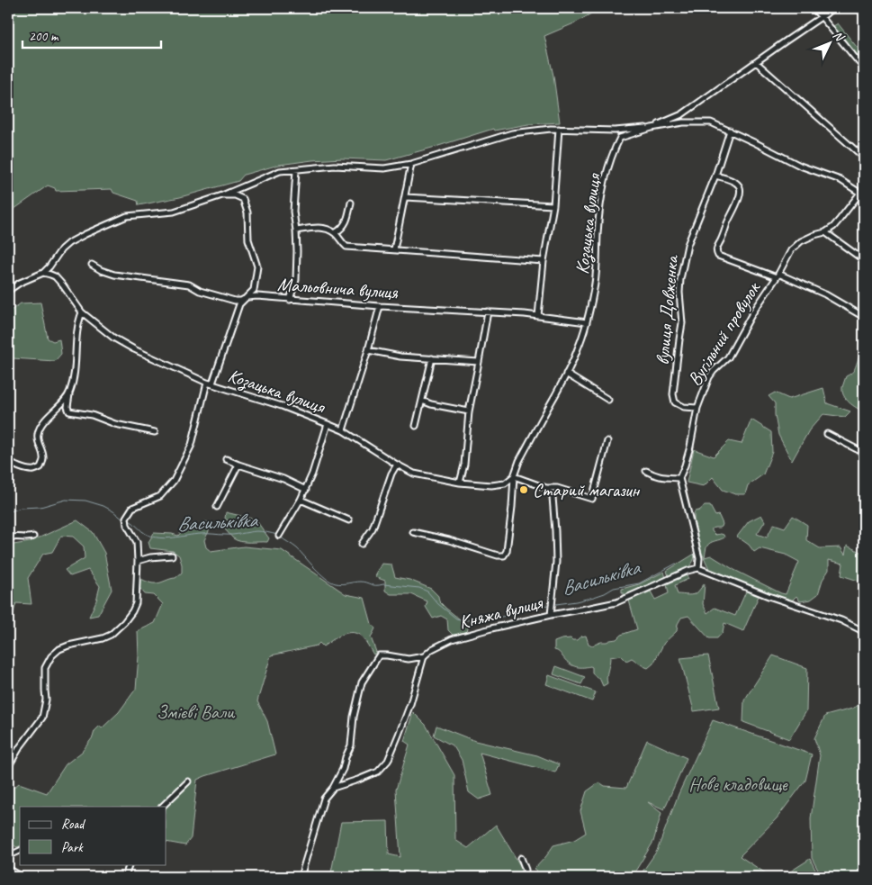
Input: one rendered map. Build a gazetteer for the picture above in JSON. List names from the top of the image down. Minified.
{"streets":{"street":["Козацька вулиця","Мальовнича вулиця","вулиця Довженка","Вугільний провулок","Княжа вулиця"]},"crossings":[["Козацька вулиця","Мальовнича вулиця"],["вулиця Довженка","Вугільний провулок"]],"water":["Васильківка"],"parks":["Змієві Вали","Нове кладовище"],"places":["Старий магазин"],"legend":["Road","Park"],"scale_bar":"200 m","north":"top right"}
